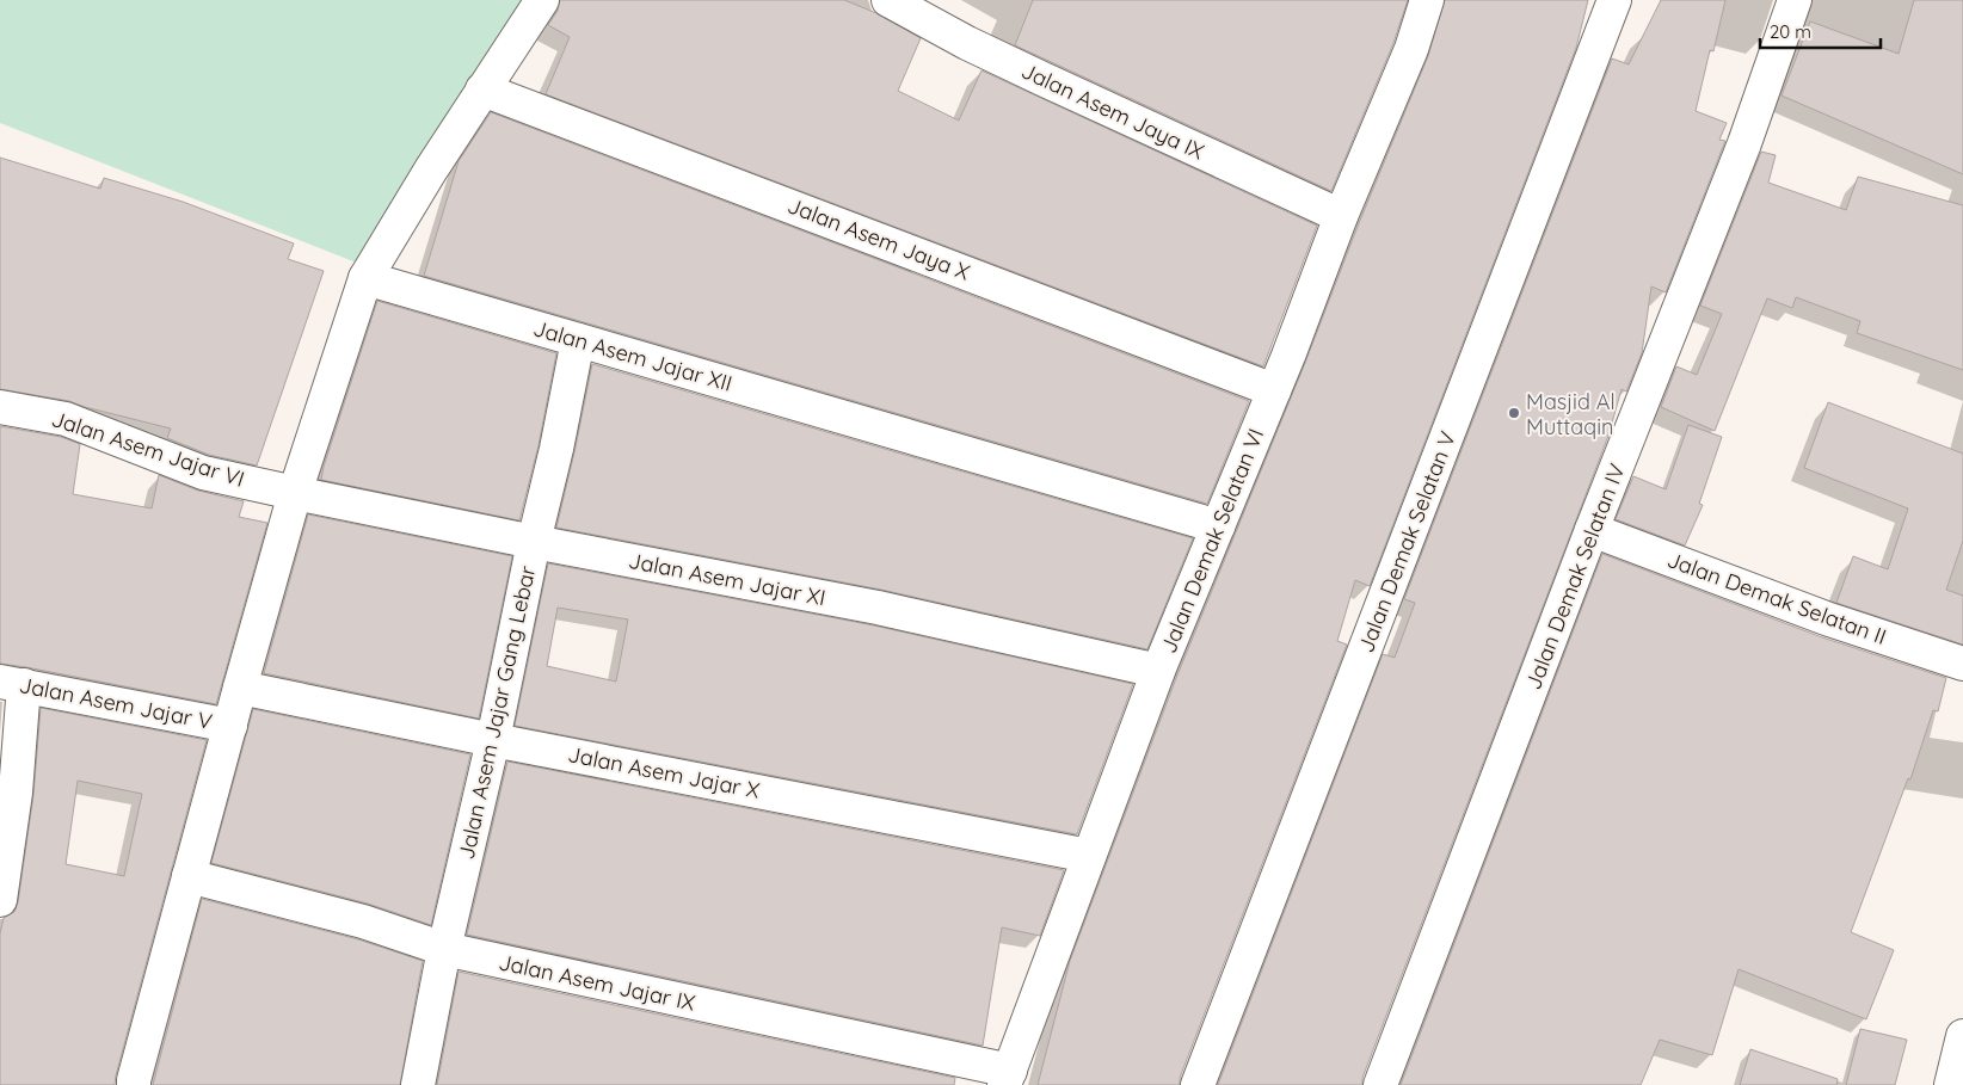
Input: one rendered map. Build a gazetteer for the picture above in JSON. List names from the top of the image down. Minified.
{"streets":{"main road":["Jalan Asem Jaya IX","Jalan Asem Jaya X","Jalan Asem Jajar XII","Jalan Asem Jajar VI","Jalan Demak Selatan VI","Jalan Demak Selatan V","Jalan Demak Selatan IV","Jalan Asem Jajar XI","Jalan Demak Selatan II","Jalan Asem Jajar V","Jalan Asem Jajar Gang Lebar","Jalan Asem Jajar X","Jalan Asem Jajar IX"]},"crossings":[["Jalan Asem Jaya IX","Jalan Demak Selatan VI"],["Jalan Asem Jaya X","Jalan Demak Selatan VI"],["Jalan Asem Jajar XII","Jalan Demak Selatan VI"],["Jalan Asem Jajar XII","Jalan Asem Jajar Gang Lebar"],["Jalan Asem Jajar VI","Jalan Asem Jajar XI"],["Jalan Demak Selatan VI","Jalan Asem Jajar XI"],["Jalan Demak Selatan VI","Jalan Asem Jajar X"],["Jalan Demak Selatan VI","Jalan Asem Jajar IX"],["Jalan Demak Selatan IV","Jalan Demak Selatan II"],["Jalan Asem Jajar XI","Jalan Asem Jajar Gang Lebar"],["Jalan Asem Jajar Gang Lebar","Jalan Asem Jajar X"],["Jalan Asem Jajar Gang Lebar","Jalan Asem Jajar IX"]],"places":["Masjid Al Muttaqin"],"scale_bar":"20 m"}
